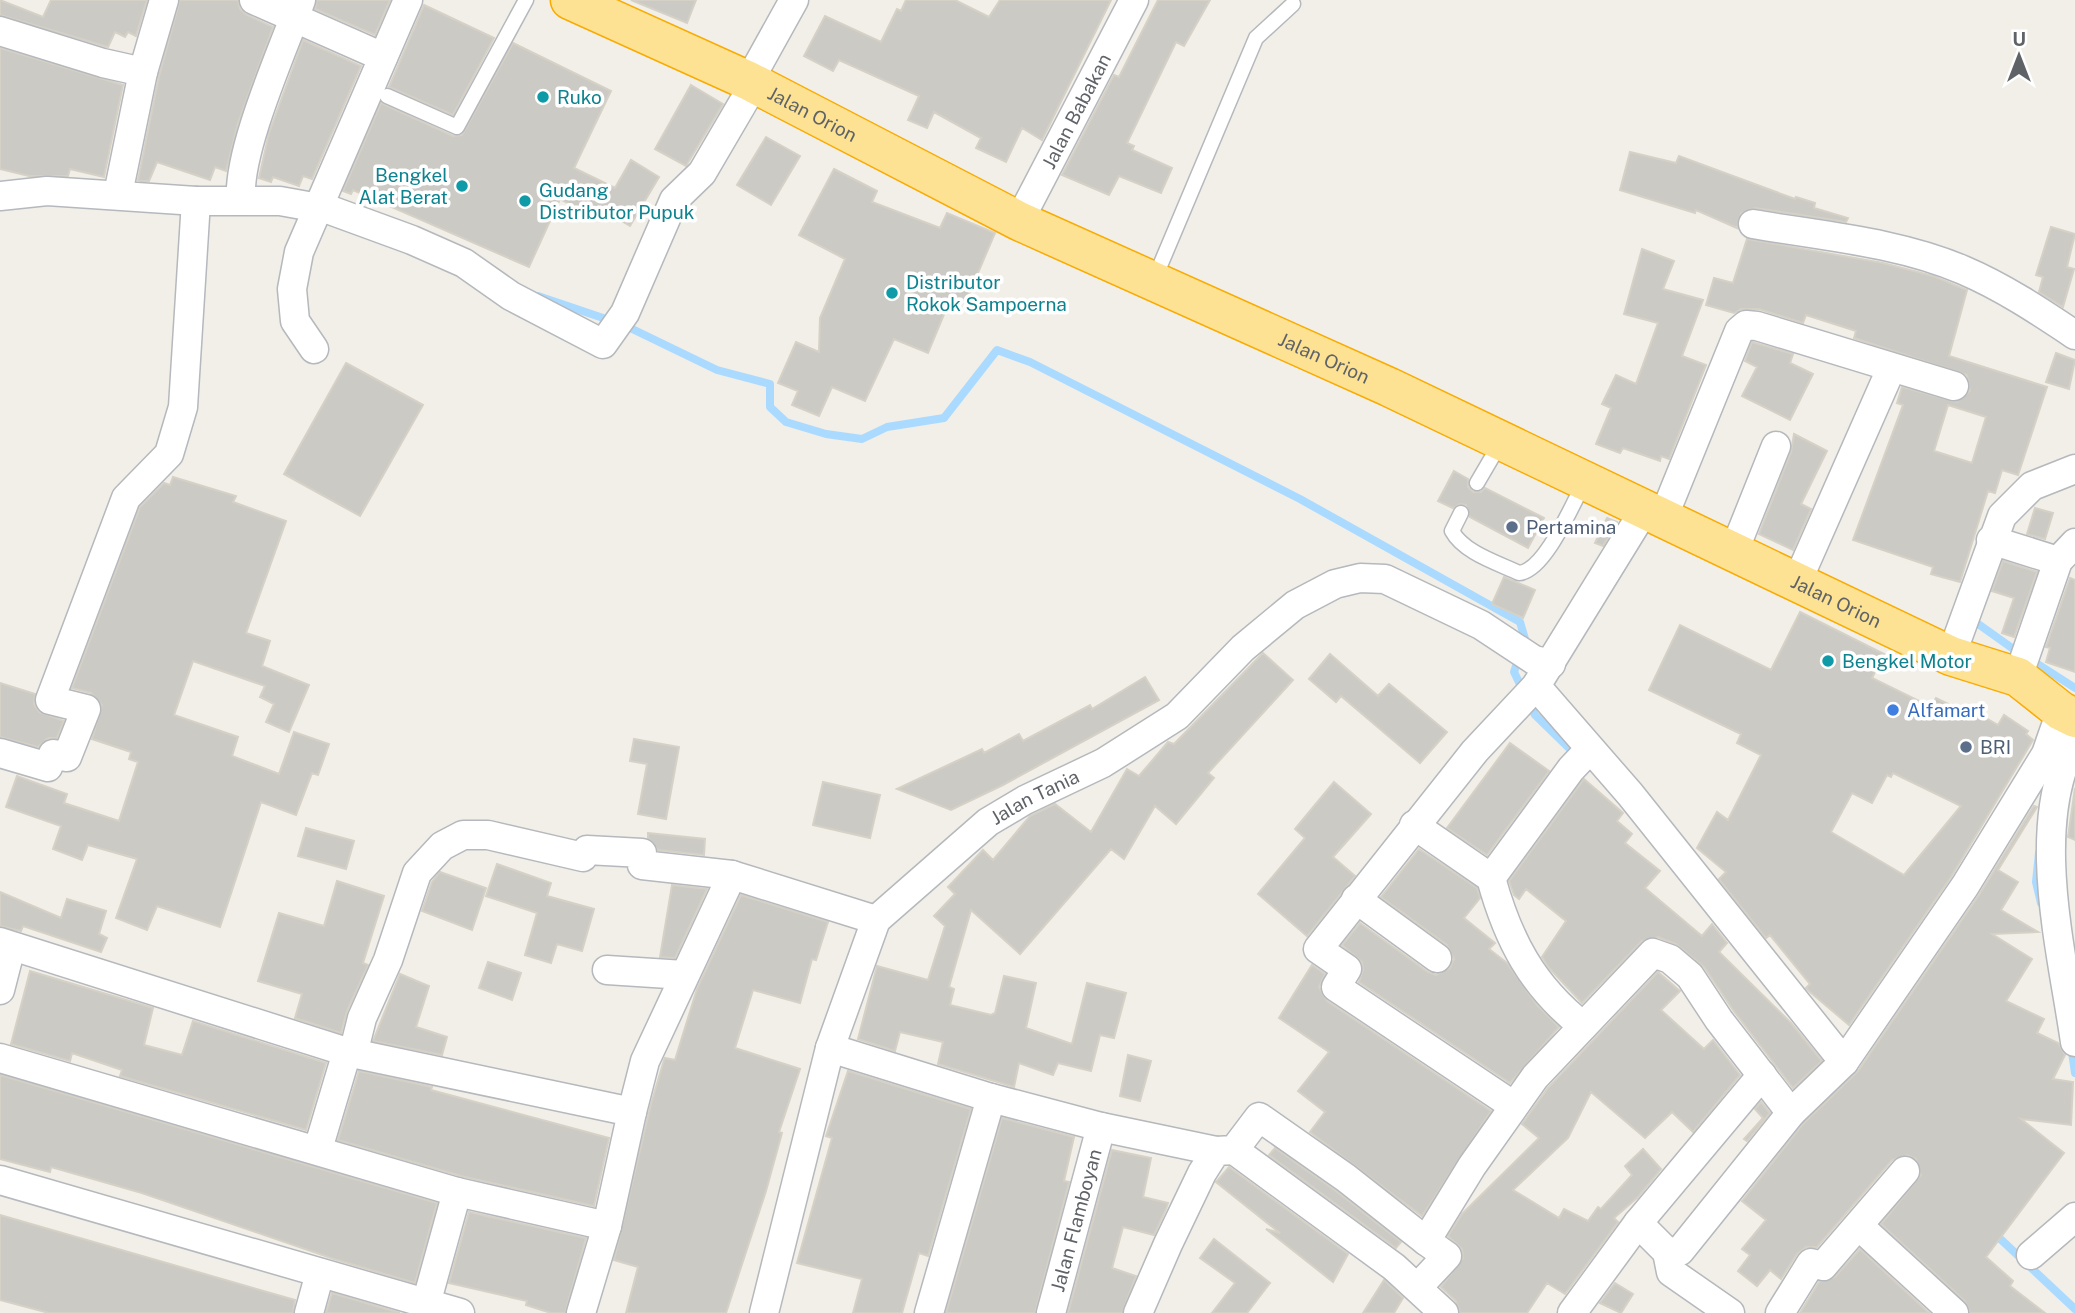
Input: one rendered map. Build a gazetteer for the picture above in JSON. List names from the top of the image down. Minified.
{"streets":{"highway":["Jalan Orion"],"street":["Jalan Babakan","Jalan Tania","Jalan Flamboyan"]},"crossings":[["Jalan Babakan","Jalan Orion"]],"places":["Ruko","Bengkel Alat Berat","Gudang Distributor Pupuk","Distributor Rokok Sampoerna","Pertamina","Bengkel Motor","Alfamart","BRI"],"north":"top"}
